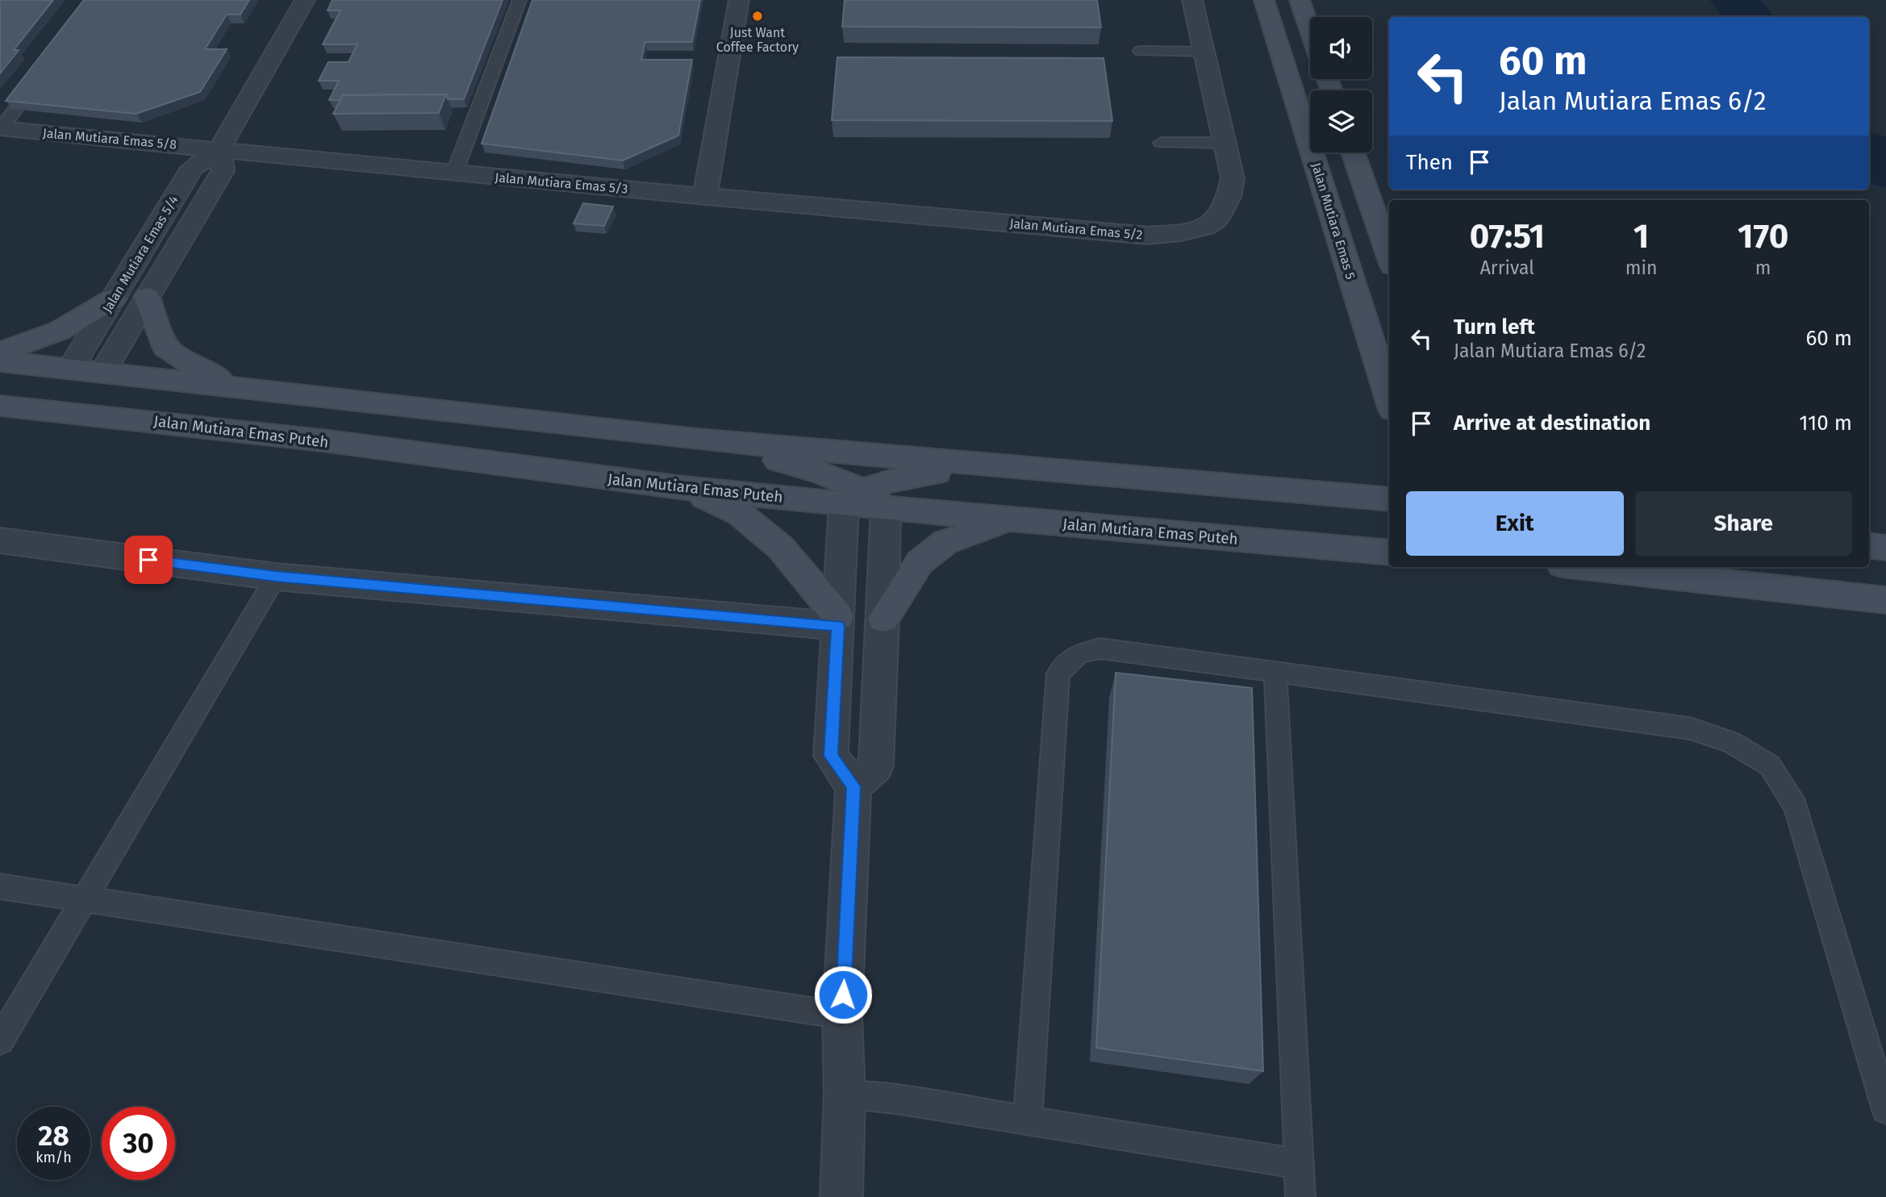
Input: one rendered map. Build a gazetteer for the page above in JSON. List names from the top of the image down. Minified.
{"streets":{"street":["Jalan Mutiara Emas 5/8","Jalan Mutiara Emas 5/3","Jalan Mutiara Emas 5","Jalan Mutiara Emas 5/2","Jalan Mutiara Emas 5/4","Jalan Mutiara Emas Puteh"]},"crossings":[["Jalan Mutiara Emas 5/8","Jalan Mutiara Emas 5/3"],["Jalan Mutiara Emas 5/8","Jalan Mutiara Emas 5/4"],["Jalan Mutiara Emas 5/3","Jalan Mutiara Emas 5/2"],["Jalan Mutiara Emas 5/3","Jalan Mutiara Emas 5/4"]],"places":["Just Want Coffee Factory"],"page":{"turn":["60 m","Jalan Mutiara Emas 6/2"],"then":"Then","eta":["07:51","Arrival","1","min","170","m"],"list":[{"name":"Turn left","note":"Jalan Mutiara Emas 6/2","value":"60 m"},{"name":"Arrive at destination","value":"110 m"}],"buttons":["Exit","Share"],"speed":"28 km/h","limit":"30"}}
